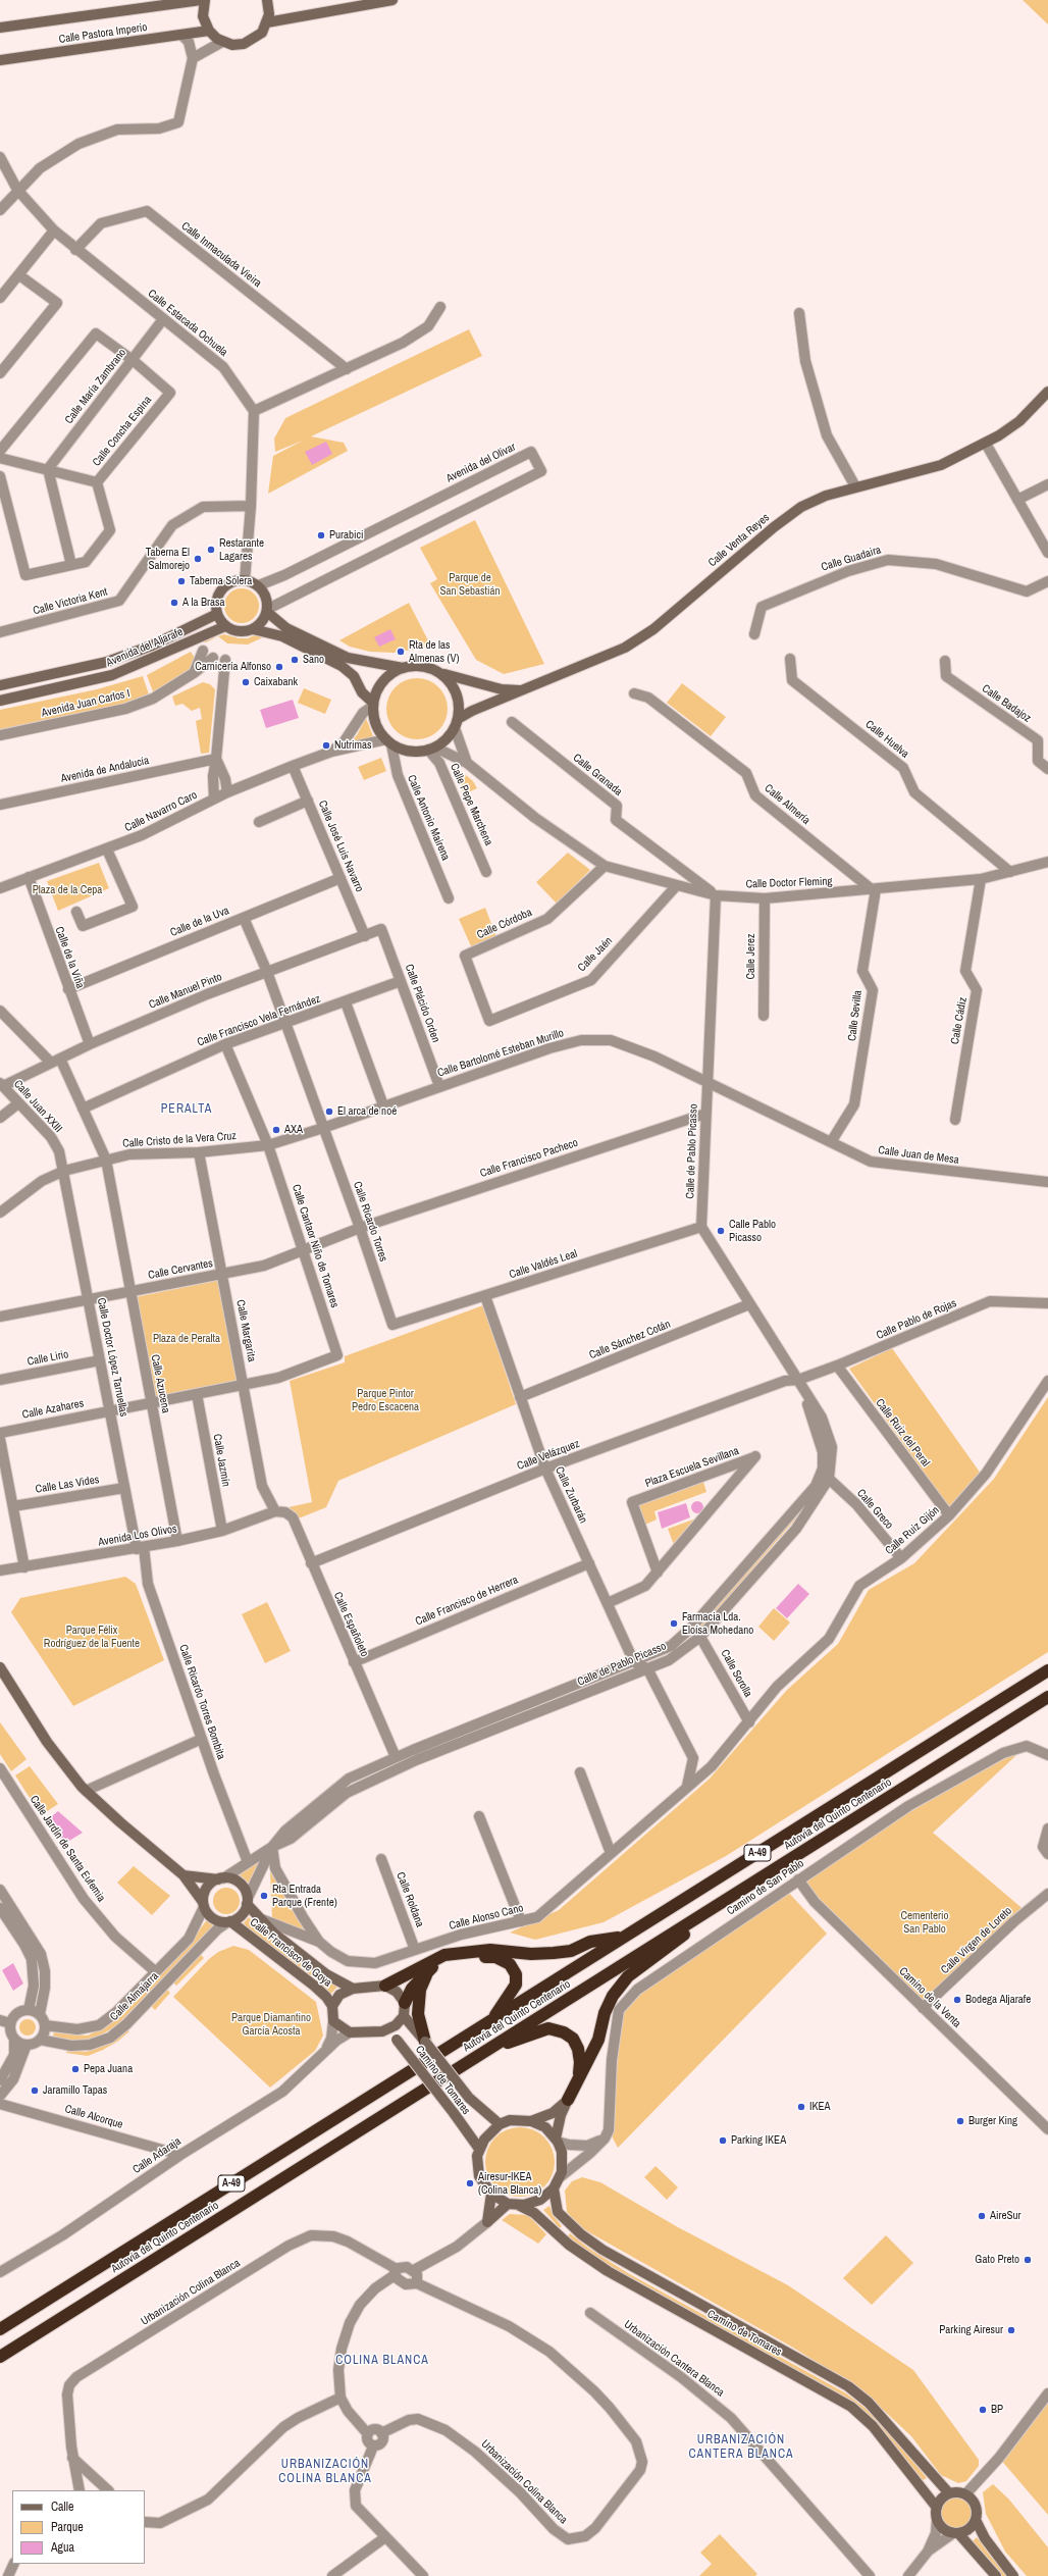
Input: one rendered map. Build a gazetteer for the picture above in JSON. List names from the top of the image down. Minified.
{"streets":{"highway":["Autovía del Quinto Centenario","A-49"],"street":["Calle Pastora Imperio","Calle Inmaculada Vieira","Calle Estacada Ochuela","Calle María Zambrano","Calle Concha Espina","Avenida del Olivar","Calle Venta Reyes","Calle Guadaira","Calle Victoria Kent","Avenida del Aljarafe","Avenida Juan Carlos I","Calle Badajoz","Calle Huelva","Avenida de Andalucía","Calle Granada","Calle Pepe Marchena","Calle Almería","Calle Navarro Caro","Calle Antonio Mairena","Calle José Luis Navarro","Calle Doctor Fleming","Calle de la Uva","Calle Córdoba","Calle Jaén","Calle Jerez","Calle de la Viña","Calle Manuel Pinto","Calle Plácido Orden","Calle Sevilla","Calle Francisco Vela Fernández","Calle Cádiz","Calle Bartolomé Esteban Murillo","Calle Juan XXIII","Calle Cristo de la Vera Cruz","Calle de Pablo Picasso","Calle Juan de Mesa","Calle Francisco Pacheco","Calle Ricardo Torres","Calle Cantaor Niño de Tomares","Calle Valdés Leal","Calle Cervantes","Calle Pablo de Rojas","Calle Margarita","Calle Sánchez Cotán","Calle Doctor López Tarruellas","Calle Lirio","Calle Azucena","Calle Azahares","Calle Ruiz del Peral","Calle Velázquez","Calle Jazmín","Plaza Escuela Sevillana","Calle Las Vides","Calle Zurbarán","Calle Greco","Calle Ruiz Gijón","Avenida Los Olivos","Calle Francisco de Herrera","Calle Españoleto","Calle Sorolla","Calle Ricardo Torres Bombita","Calle Jardín de Santa Eufemia","Camino de San Pablo","Calle Roldana","Calle Alonso Cano","Calle Virgen de Loreto","Calle Francisco de Goya","Calle Almajarra","Camino de la Venta","Camino de Tomares","Calle Alcorque","Calle Adaraja","Urbanización Colina Blanca","Urbanización Cantera Blanca"]},"crossings":[["Calle Inmaculada Vieira","Calle Estacada Ochuela"],["Calle Estacada Ochuela","Calle María Zambrano"],["Calle María Zambrano","Calle Concha Espina"],["Avenida del Olivar","Avenida del Aljarafe"],["Calle Venta Reyes","Calle Pepe Marchena"],["Calle Venta Reyes","Calle Navarro Caro"],["Calle Venta Reyes","Calle Antonio Mairena"],["Calle Venta Reyes","Calle Doctor Fleming"],["Calle Huelva","Calle Doctor Fleming"],["Calle Granada","Calle Doctor Fleming"],["Calle Granada","Calle de Pablo Picasso"],["Calle Pepe Marchena","Calle Navarro Caro"],["Calle Pepe Marchena","Calle Antonio Mairena"],["Calle Pepe Marchena","Calle Doctor Fleming"],["Calle Almería","Calle Doctor Fleming"],["Calle Almería","Calle Sevilla"],["Calle Navarro Caro","Calle Antonio Mairena"],["Calle Navarro Caro","Calle José Luis Navarro"],["Calle Navarro Caro","Calle Doctor Fleming"],["Calle Navarro Caro","Calle de la Viña"],["Calle Antonio Mairena","Calle Doctor Fleming"],["Calle José Luis Navarro","Calle de la Uva"],["Calle José Luis Navarro","Calle Manuel Pinto"],["Calle Doctor Fleming","Calle Córdoba"],["Calle Doctor Fleming","Calle Jaén"],["Calle Doctor Fleming","Calle Jerez"],["Calle Doctor Fleming","Calle Sevilla"],["Calle Doctor Fleming","Calle Cádiz"],["Calle Doctor Fleming","Calle de Pablo Picasso"],["Calle de la Uva","Calle de la Viña"],["Calle de la Uva","Calle Ricardo Torres"],["Calle Córdoba","Calle Jaén"],["Calle de la Viña","Calle Manuel Pinto"],["Calle Manuel Pinto","Calle Plácido Orden"],["Calle Manuel Pinto","Calle Juan XXIII"],["Calle Manuel Pinto","Calle Ricardo Torres"],["Calle Manuel Pinto","Calle Azucena"],["Calle Plácido Orden","Calle Francisco Vela Fernández"],["Calle Plácido Orden","Calle Bartolomé Esteban Murillo"],["Calle Sevilla","Calle Juan de Mesa"],["Calle Francisco Vela Fernández","Calle Ricardo Torres"],["Calle Francisco Vela Fernández","Calle Cantaor Niño de Tomares"],["Calle Francisco Vela Fernández","Calle Azucena"],["Calle Bartolomé Esteban Murillo","Calle Cristo de la Vera Cruz"],["Calle Bartolomé Esteban Murillo","Calle de Pablo Picasso"],["Calle Bartolomé Esteban Murillo","Calle Juan de Mesa"],["Calle Bartolomé Esteban Murillo","Calle Ricardo Torres"],["Calle Juan XXIII","Calle Cristo de la Vera Cruz"],["Calle Juan XXIII","Calle Doctor López Tarruellas"],["Calle Cristo de la Vera Cruz","Calle Ricardo Torres"],["Calle Cristo de la Vera Cruz","Calle Cantaor Niño de Tomares"],["Calle Cristo de la Vera Cruz","Calle Margarita"],["Calle Cristo de la Vera Cruz","Calle Doctor López Tarruellas"],["Calle Cristo de la Vera Cruz","Calle Azucena"],["Calle de Pablo Picasso","Calle Juan de Mesa"],["Calle de Pablo Picasso","Calle Francisco Pacheco"],["Calle de Pablo Picasso","Calle Valdés Leal"],["Calle de Pablo Picasso","Calle Pablo de Rojas"],["Calle de Pablo Picasso","Calle Sánchez Cotán"],["Calle de Pablo Picasso","Calle Velázquez"],["Calle de Pablo Picasso","Calle Zurbarán"],["Calle de Pablo Picasso","Calle Greco"],["Calle de Pablo Picasso","Calle Españoleto"],["Calle de Pablo Picasso","Calle Sorolla"],["Calle de Pablo Picasso","Calle Ricardo Torres Bombita"],["Calle de Pablo Picasso","Calle Alonso Cano"],["Calle de Pablo Picasso","Calle Francisco de Goya"],["Calle de Pablo Picasso","Calle Almajarra"],["Calle Francisco Pacheco","Calle Ricardo Torres"],["Calle Francisco Pacheco","Calle Cervantes"],["Calle Ricardo Torres","Calle Valdés Leal"],["Calle Ricardo Torres","Calle Cervantes"],["Calle Cantaor Niño de Tomares","Calle Cervantes"],["Calle Cantaor Niño de Tomares","Calle Azahares"],["Calle Valdés Leal","Calle Zurbarán"],["Calle Cervantes","Calle Margarita"],["Calle Cervantes","Calle Doctor López Tarruellas"],["Calle Cervantes","Calle Azucena"],["Calle Pablo de Rojas","Calle Ruiz del Peral"],["Calle Pablo de Rojas","Calle Velázquez"],["Calle Margarita","Calle Azahares"],["Calle Margarita","Avenida Los Olivos"],["Calle Margarita","Calle Españoleto"],["Calle Sánchez Cotán","Calle Zurbarán"],["Calle Doctor López Tarruellas","Calle Lirio"],["Calle Doctor López Tarruellas","Calle Azahares"],["Calle Doctor López Tarruellas","Calle Las Vides"],["Calle Doctor López Tarruellas","Avenida Los Olivos"],["Calle Doctor López Tarruellas","Calle Ricardo Torres Bombita"],["Calle Azucena","Calle Azahares"],["Calle Azucena","Avenida Los Olivos"],["Calle Azahares","Calle Jazmín"],["Calle Ruiz del Peral","Calle Ruiz Gijón"],["Calle Velázquez","Calle Zurbarán"],["Calle Velázquez","Calle Españoleto"],["Calle Jazmín","Avenida Los Olivos"],["Plaza Escuela Sevillana","Calle Zurbarán"],["Calle Zurbarán","Calle Francisco de Herrera"],["Calle Greco","Calle Ruiz Gijón"],["Calle Ruiz Gijón","Calle Sorolla"],["Calle Ruiz Gijón","Calle Alonso Cano"],["Avenida Los Olivos","Calle Españoleto"],["Avenida Los Olivos","Calle Ricardo Torres Bombita"],["Calle Francisco de Herrera","Calle Españoleto"],["Calle Sorolla","Calle Alonso Cano"],["Calle Jardín de Santa Eufemia","Calle Almajarra"],["Camino de San Pablo","Camino de la Venta"],["Calle Roldana","Calle Alonso Cano"],["Calle Virgen de Loreto","Camino de la Venta"],["Calle Francisco de Goya","Calle Almajarra"],["Calle Francisco de Goya","Camino de Tomares"],["Calle Francisco de Goya","Calle Adaraja"],["Camino de Tomares","Calle Adaraja"],["Calle Alcorque","Calle Adaraja"]],"districts":["PERALTA","COLINA BLANCA","URBANIZACIÓN CANTERA BLANCA","URBANIZACIÓN COLINA BLANCA"],"parks":["Parque de San Sebastián","Plaza de la Cepa","Plaza de Peralta","Parque Pintor Pedro Escacena","Parque Félix Rodríguez de la Fuente","Cementerio San Pablo","Parque Diamantino García Acosta"],"places":["Purabici","Restarante Lagares","Taberna El Salmorejo","Taberna Solera","A la Brasa","Rta de las Almenas (V)","Sano","Carnicería Alfonso","Caixabank","Nutrimas","El arca de noé","AXA","Calle Pablo Picasso","Farmacia Lda. Eloísa Mohedano","Rta Entrada Parque (Frente)","Bodega Aljarafe","Pepa Juana","Jaramillo Tapas","IKEA","Burger King","Parking IKEA","Airesur-IKEA (Colina Blanca)","AireSur","Gato Preto","Parking Airesur","BP"],"legend":["Calle","Parque","Agua"]}
